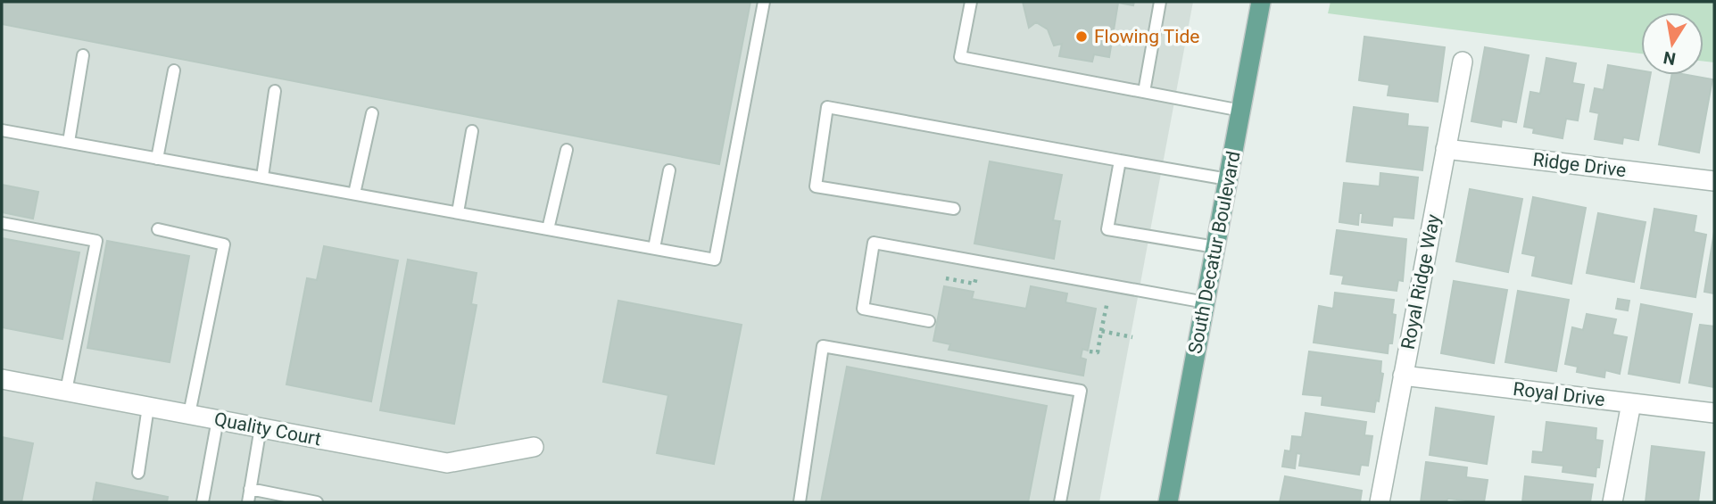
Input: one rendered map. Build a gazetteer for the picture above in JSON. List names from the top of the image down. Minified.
{"streets":{"main road":["South Decatur Boulevard"],"street":["Ridge Drive","Royal Ridge Way","Royal Drive","Quality Court"]},"crossings":[["Ridge Drive","Royal Ridge Way"],["Royal Ridge Way","Royal Drive"]],"places":["Flowing Tide"],"north":"bottom"}
